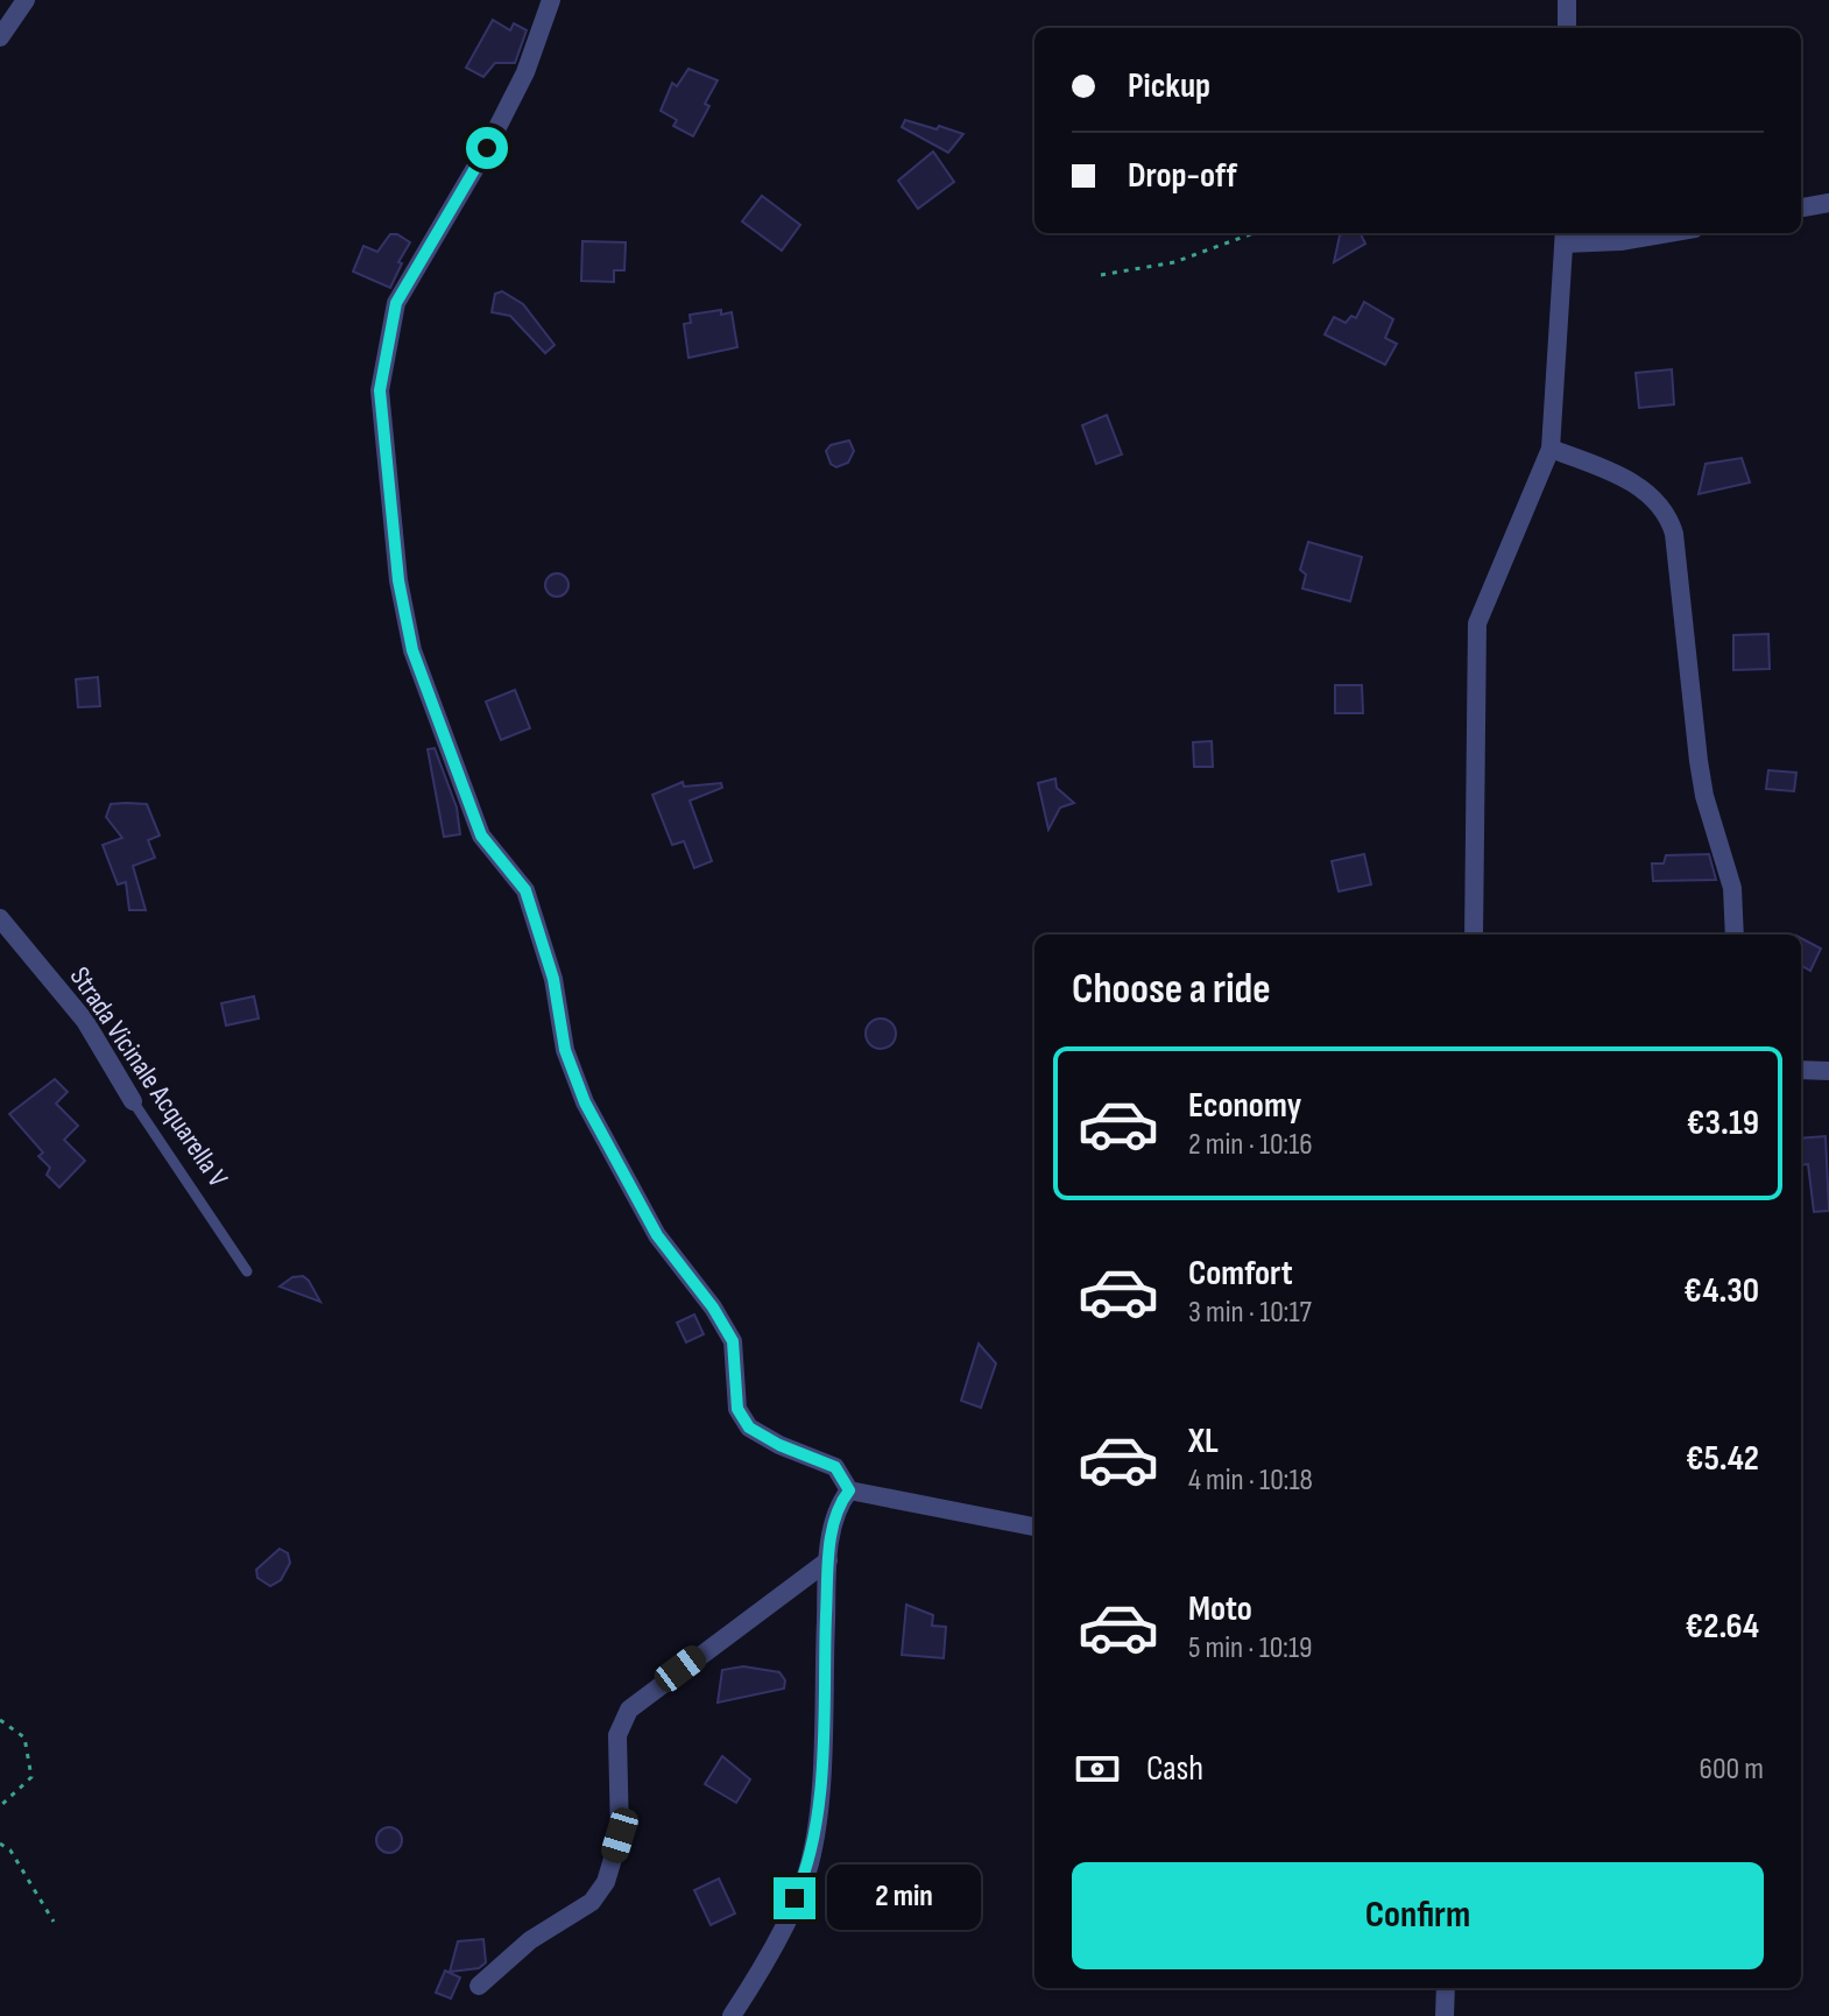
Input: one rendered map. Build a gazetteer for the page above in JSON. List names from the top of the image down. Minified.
{"streets":{"street":["Strada Vicinale Acquarella V"]},"page":{"banner":["Pickup","Drop-off"],"heading":"Choose a ride","list":[{"name":"Economy","note":"2 min · 10:16","value":"€3.19"},{"name":"Comfort","note":"3 min · 10:17","value":"€4.30"},{"name":"XL","note":"4 min · 10:18","value":"€5.42"},{"name":"Moto","note":"5 min · 10:19","value":"€2.64"}],"pay":["Cash","600 m"],"buttons":"Confirm","bubble":"2 min"}}
